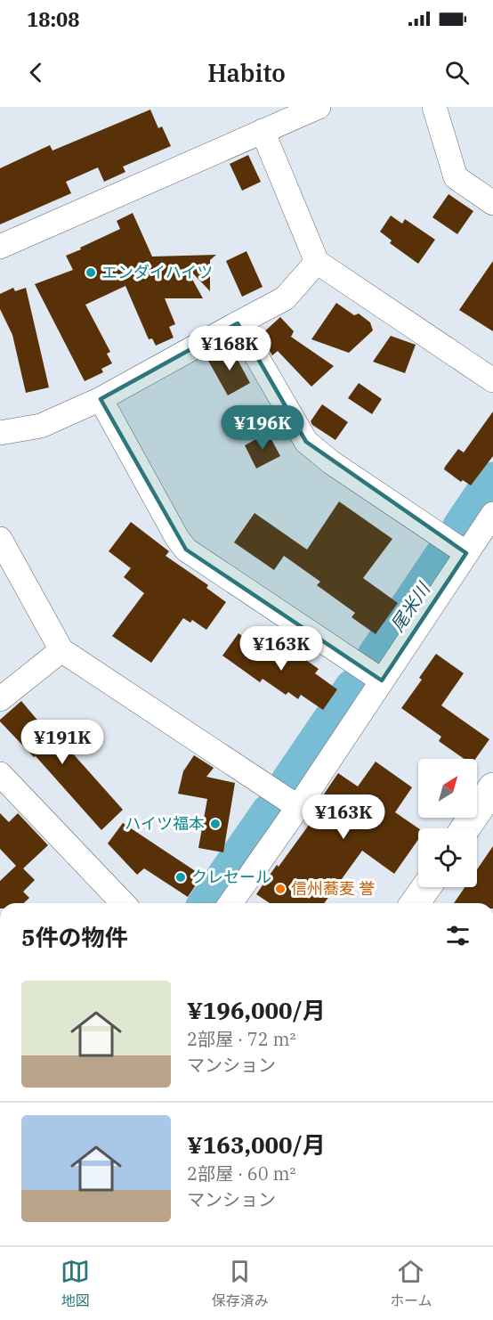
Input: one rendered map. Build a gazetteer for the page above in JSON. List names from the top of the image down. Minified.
{"water":["尾米川"],"places":["エンダイハイツ","ハイツ福本","クレセール","信州蕎麦 誉"],"north":"top right","page":{"status":"18:08","header":"Habito","price":["¥168K","¥196K","¥163K","¥191K","¥163K"],"heading":"5件の物件","list":[{"name":"¥196,000/月","note":"2部屋 · 72 m² · マンション"},{"name":"¥163,000/月","note":"2部屋 · 60 m² · マンション"}],"tabs":["地図","保存済み","ホーム"]}}
